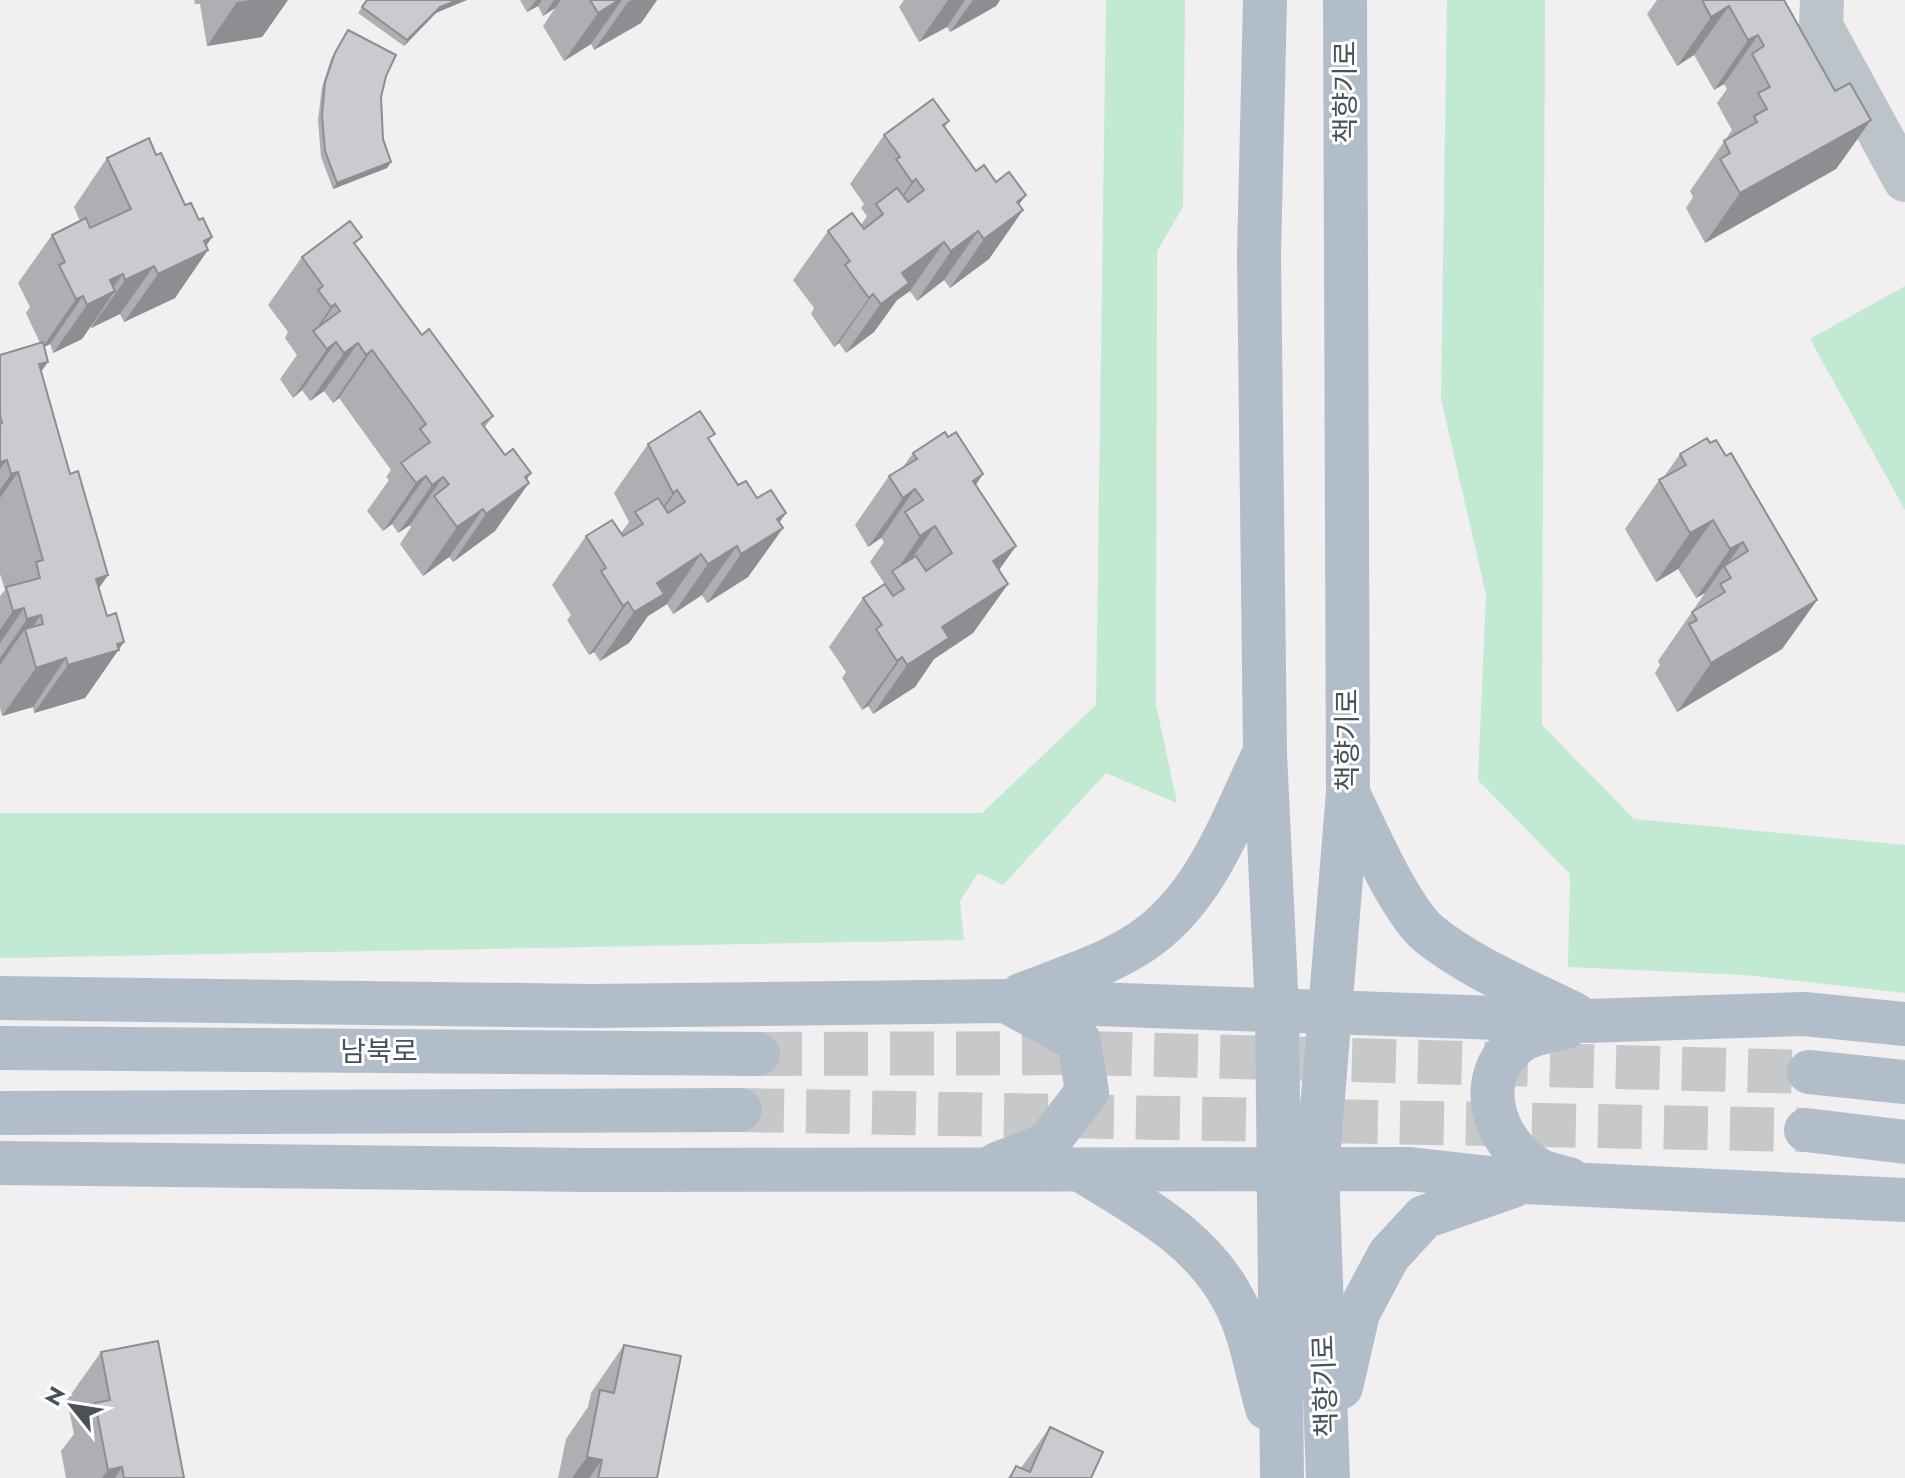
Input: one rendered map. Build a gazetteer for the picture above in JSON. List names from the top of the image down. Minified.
{"streets":{"main road":["책향기로","남북로"]},"north":"top left"}
